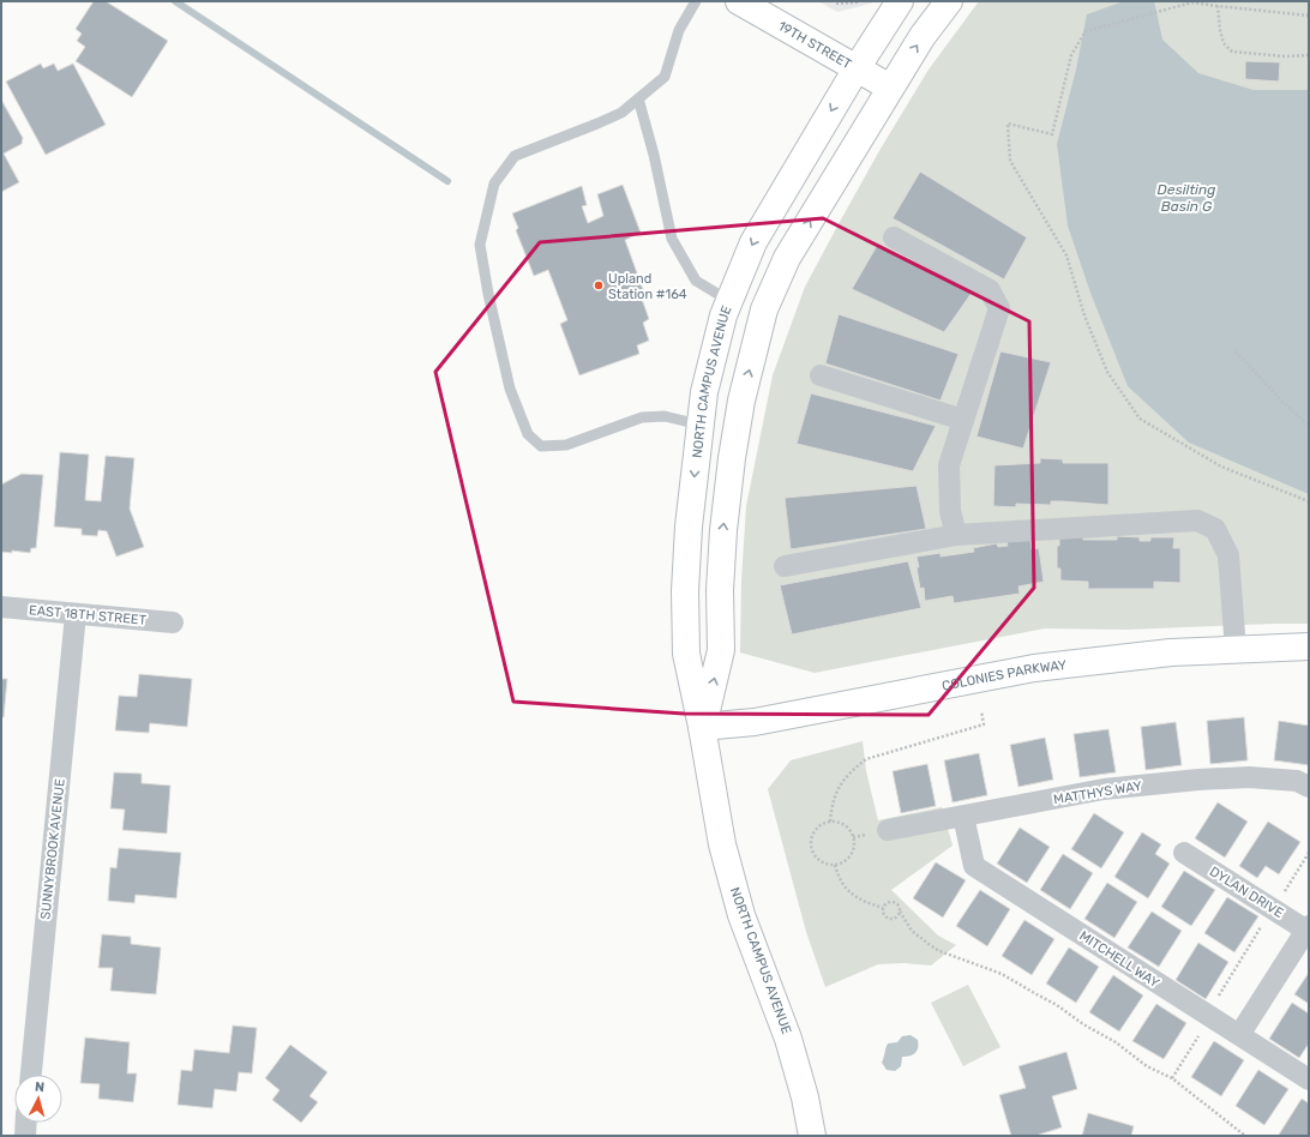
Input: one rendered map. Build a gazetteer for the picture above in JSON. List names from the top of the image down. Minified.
{"streets":{"main road":["19TH STREET","NORTH CAMPUS AVENUE","COLONIES PARKWAY"],"street":["EAST 18TH STREET","MATTHYS WAY","SUNNYBROOK AVENUE","DYLAN DRIVE","MITCHELL WAY"]},"crossings":[["19TH STREET","NORTH CAMPUS AVENUE"],["NORTH CAMPUS AVENUE","COLONIES PARKWAY"],["EAST 18TH STREET","SUNNYBROOK AVENUE"],["MATTHYS WAY","MITCHELL WAY"]],"water":["Desilting Basin G"],"places":["Upland Station #164"],"north":"top"}
